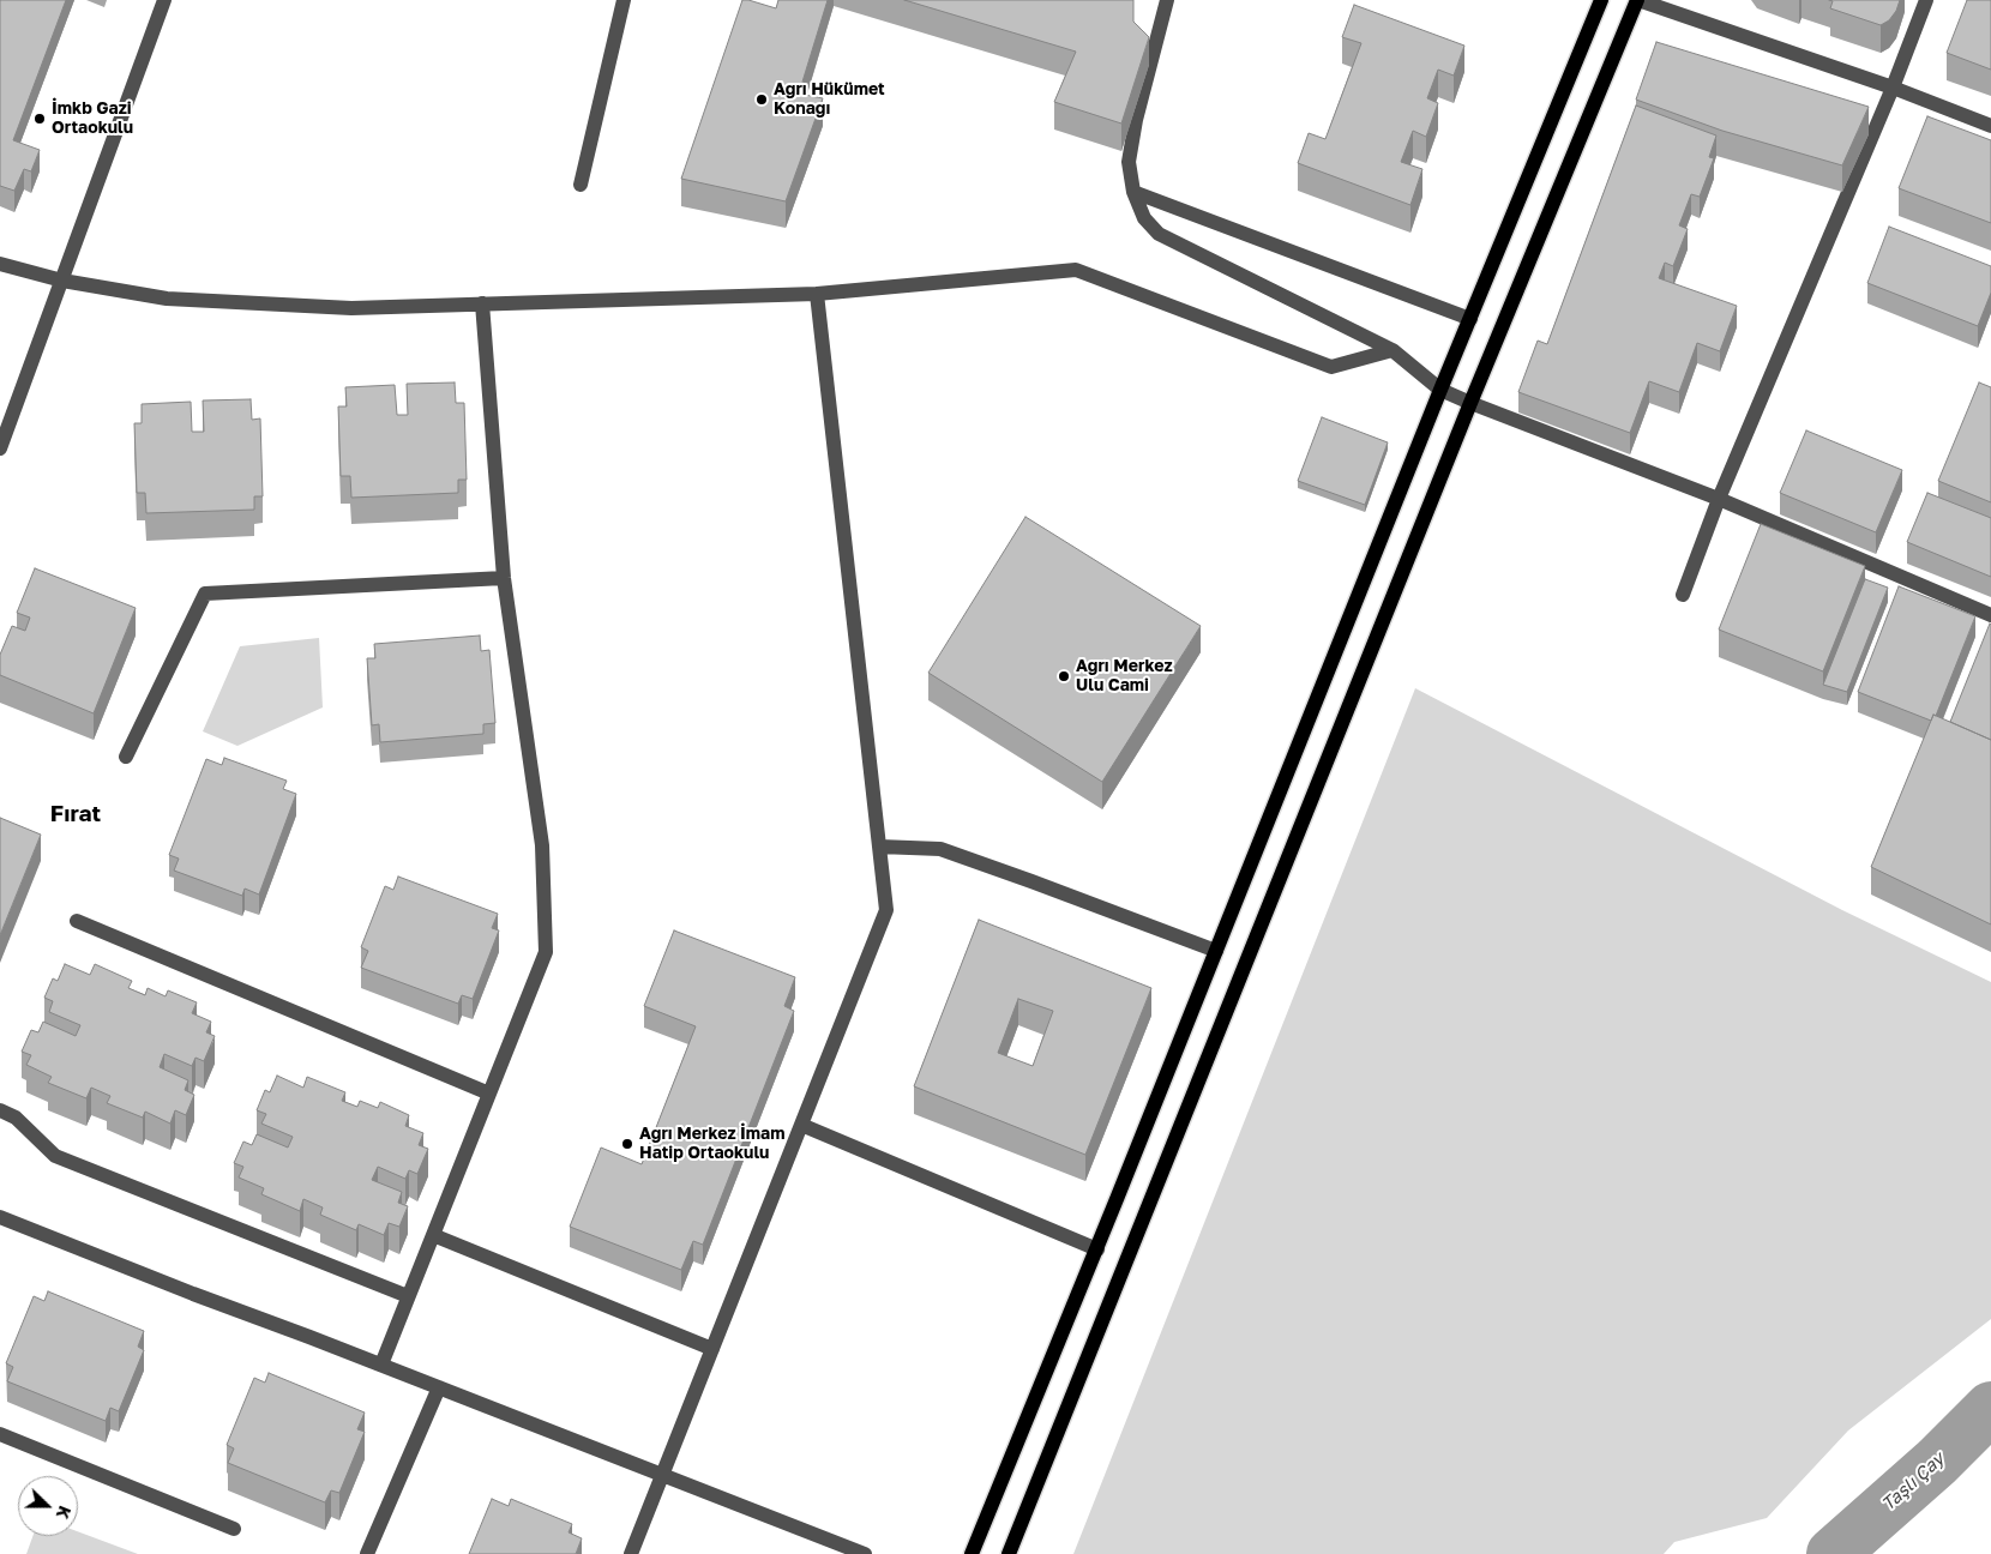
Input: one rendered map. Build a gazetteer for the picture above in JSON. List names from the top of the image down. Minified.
{"districts":["Fırat"],"water":["Taşlı Çay"],"places":["Ağrı Hükümet Konağı","İmkb Gazi Ortaokulu","Ağrı Merkez Ulu Cami","Ağrı Merkez İmam Hatip Ortaokulu"],"north":"right"}
